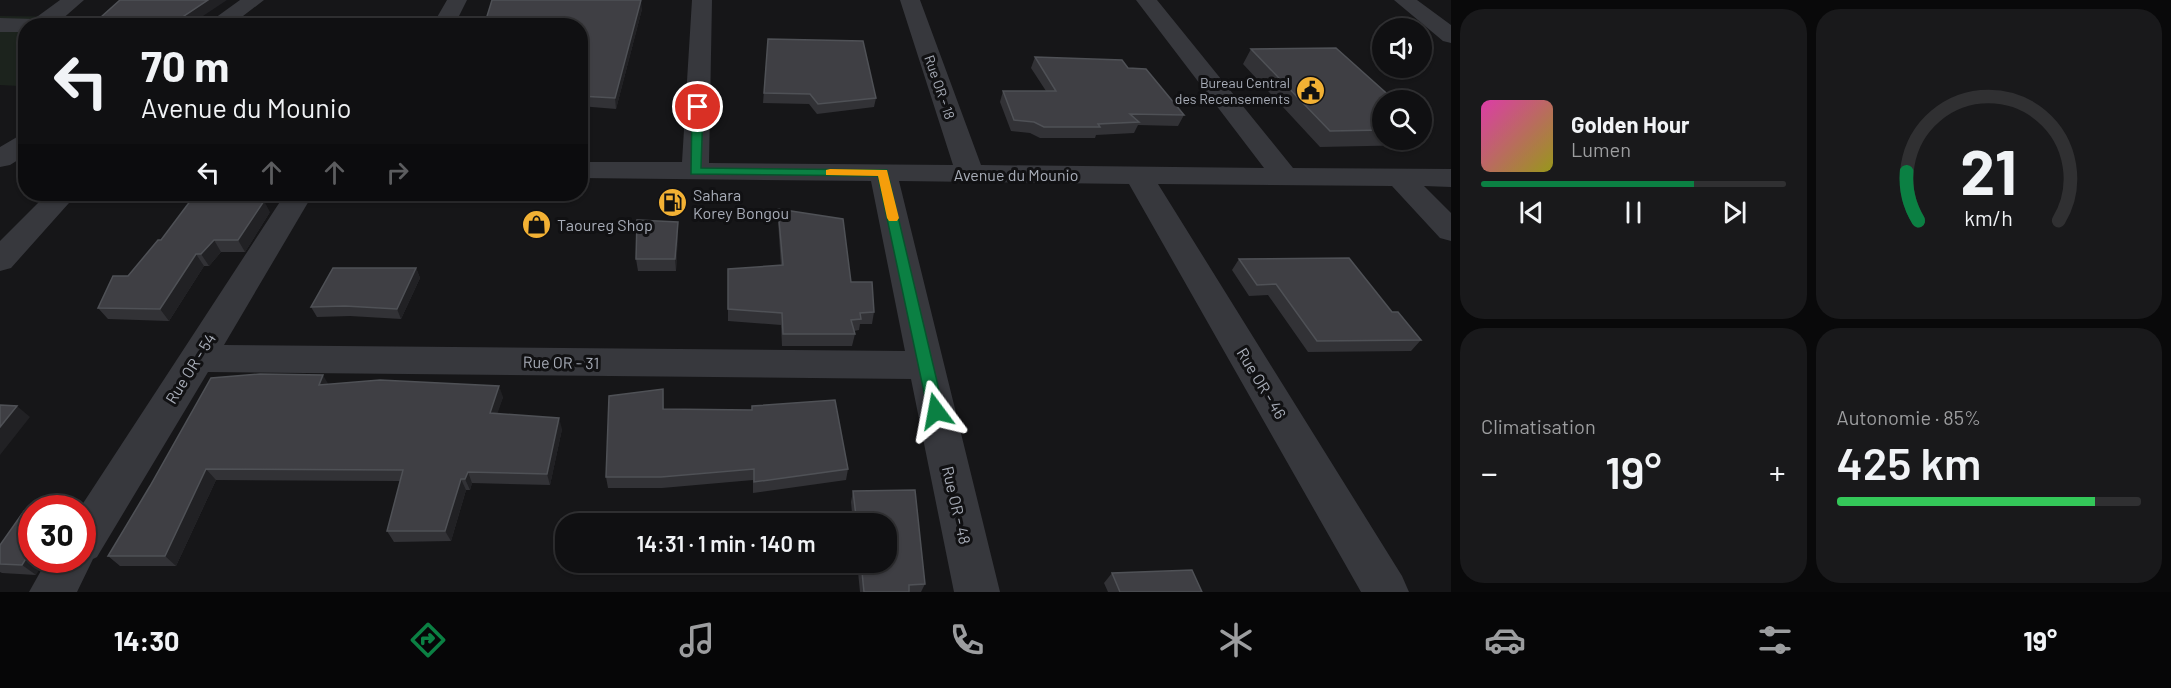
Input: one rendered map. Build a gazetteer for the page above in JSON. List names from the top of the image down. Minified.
{"streets":{"street":["Rue OR - 18","Avenue du Mounio","Rue OR - 31","Rue OR - 54","Rue OR - 46","Rue OR - 48"]},"crossings":[["Rue OR - 18","Avenue du Mounio"],["Avenue du Mounio","Rue OR - 46"],["Avenue du Mounio","Rue OR - 48"],["Rue OR - 31","Rue OR - 54"],["Rue OR - 31","Rue OR - 48"]],"places":{"public building":["Bureau Central des Recensements"],"fuel station":["Sahara Korey Bongou"],"shop":["Taoureg Shop"]},"page":{"turn":["70 m","Avenue du Mounio"],"song":["Golden Hour","Lumen"],"tile":["Climatisation",["Autonomie · 85%","425 km"]],"heat":["−","19°","+"],"limit":"30","trip":"14:31 · 1 min · 140 m","tabs":["14:30","19°"],"gauge":["21","km/h"]}}
